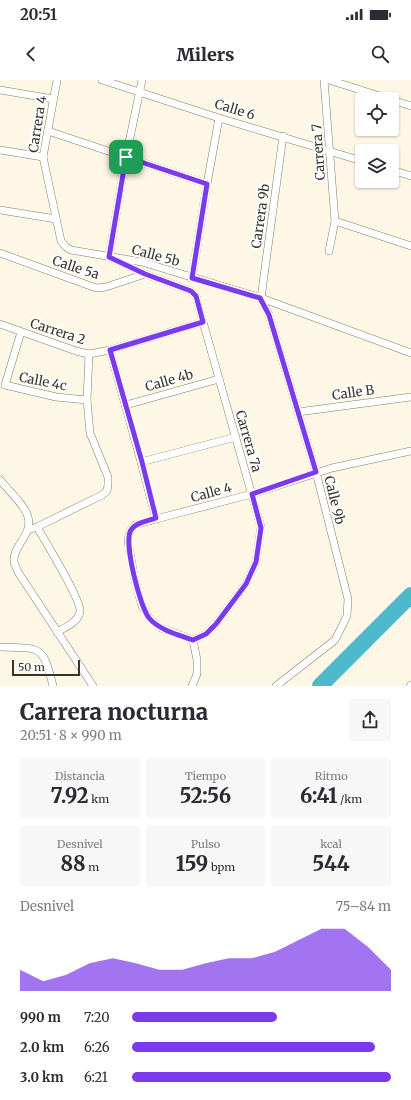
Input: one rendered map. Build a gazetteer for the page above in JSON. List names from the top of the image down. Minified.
{"streets":{"street":["Calle 6","Carrera 4","Carrera 7","Carrera 9b","Calle 5b","Calle 5a","Carrera 2","Calle 4b","Calle 4c","Calle B","Carrera 7a","Calle 4","Calle 9b"]},"crossings":[["Calle 6","Carrera 7"],["Calle 6","Carrera 9b"],["Carrera 4","Calle 5b"],["Carrera 9b","Calle 5b"],["Carrera 9b","Calle 9b"],["Calle 5b","Carrera 7a"],["Calle 5b","Calle 9b"],["Calle 5a","Carrera 7a"],["Carrera 2","Calle 4c"],["Carrera 2","Carrera 7a"],["Calle 4b","Carrera 7a"],["Calle B","Calle 9b"],["Carrera 7a","Calle 4"],["Calle 4","Calle 9b"]],"scale_bar":"50 m","page":{"status":"20:51","header":"Milers","scale":"50 m","heading":["Carrera nocturna","20:51 · 8 × 990 m"],"stats":[["Distancia","7.92 km"],["Tiempo","52:56"],["Ritmo","6:41 /km"],["Desnivel","88 m"],["Pulso","159 bpm"],["kcal","544"]],"chart":["Desnivel","75–84 m"],"list":[{"name":"990 m","note":"7:20"},{"name":"2.0 km","note":"6:26"},{"name":"3.0 km","note":"6:21"}]}}
